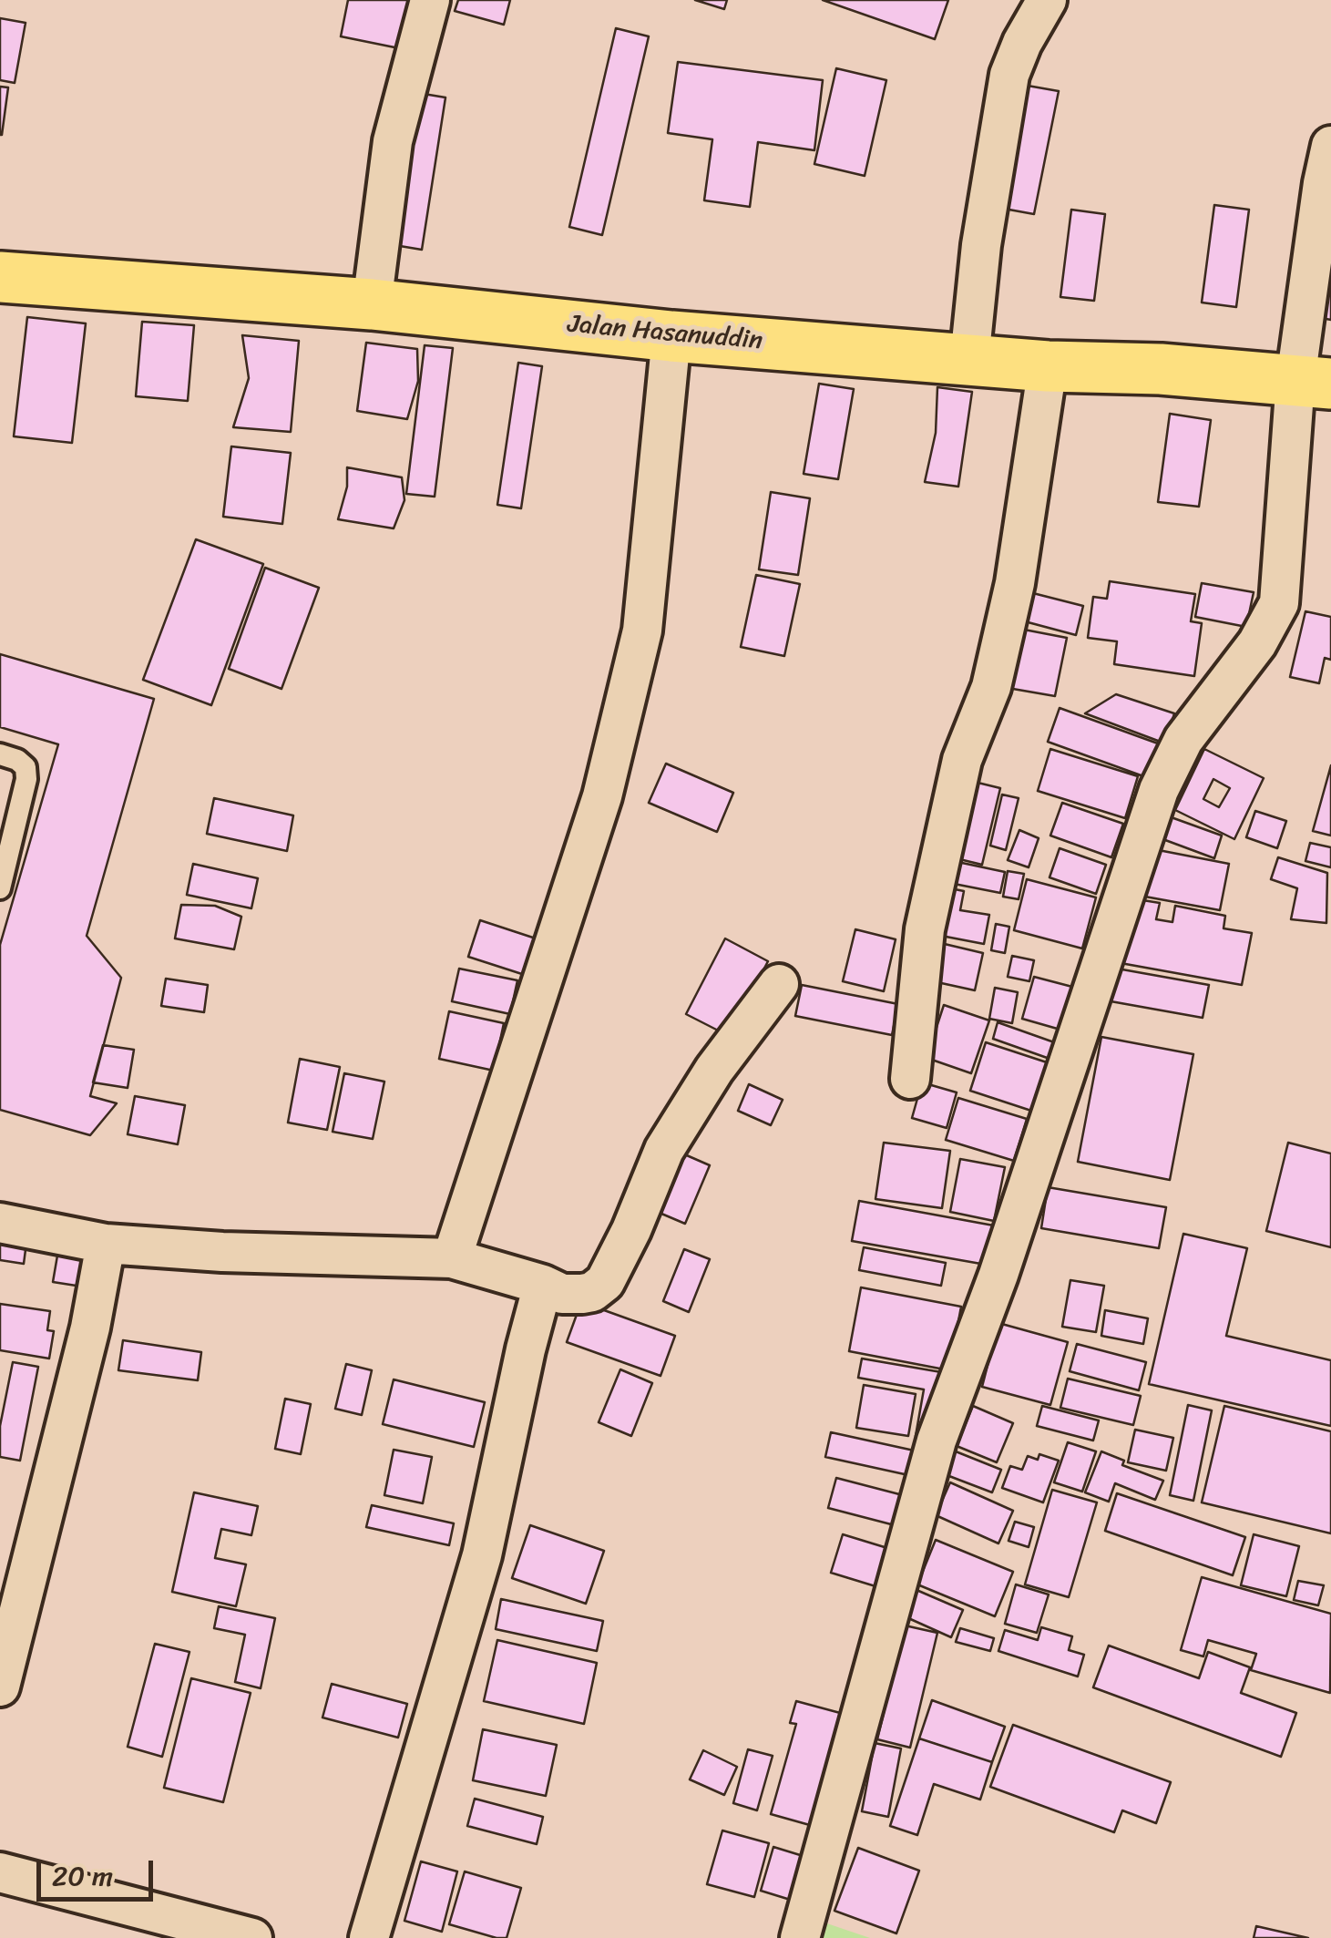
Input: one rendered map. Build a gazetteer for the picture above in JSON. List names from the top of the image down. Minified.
{"streets":{"main road":["Jalan Hasanuddin"]},"scale_bar":"20 m"}
